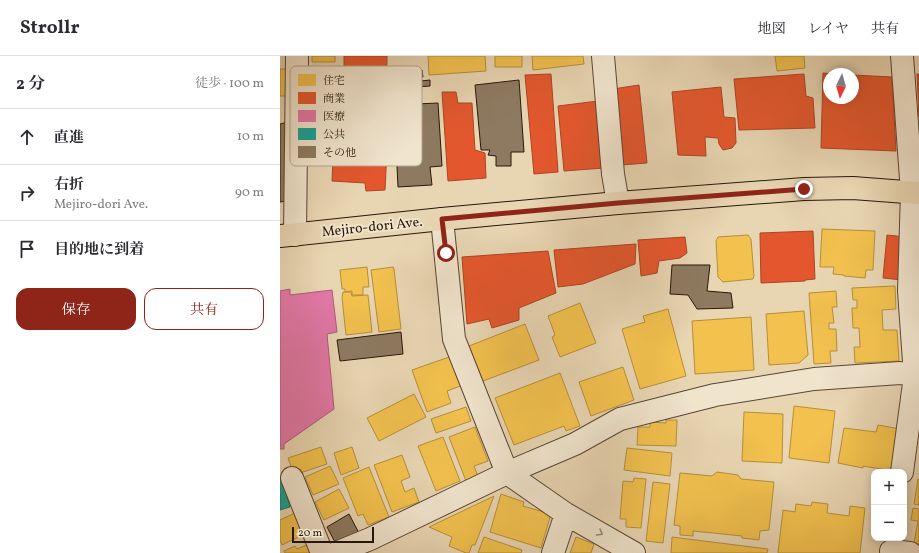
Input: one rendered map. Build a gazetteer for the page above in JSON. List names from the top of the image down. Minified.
{"streets":{"main road":["Mejiro-dori Ave."]},"legend":["住宅","商業","医療","公共","その他"],"scale_bar":"20 m","north":"bottom","page":{"header":"Strollr","nav":["地図","レイヤ","共有"],"heading":["2 分","徒歩 · 100 m"],"list":[["直進","10 m"],["右折","Mejiro-dori Ave.","90 m"],"目的地に到着"],"buttons":["保存","共有"],"map_buttons":["+","−"],"scale":"20 m"}}
